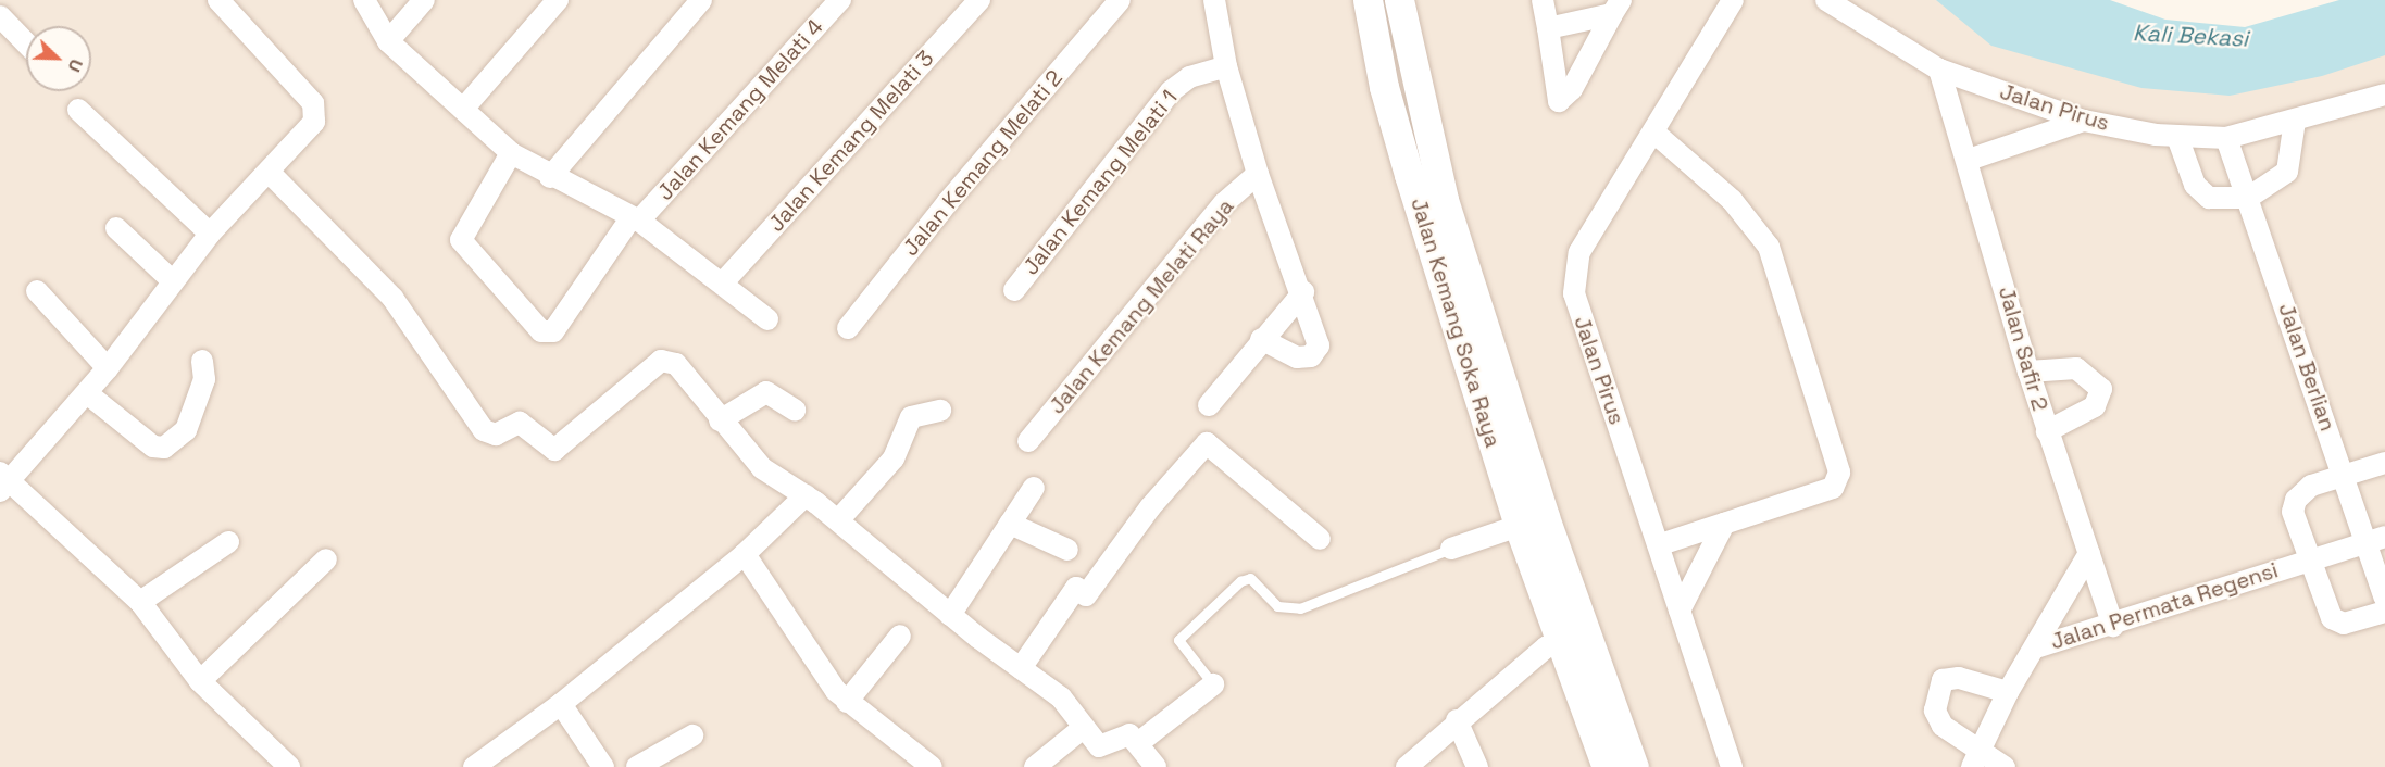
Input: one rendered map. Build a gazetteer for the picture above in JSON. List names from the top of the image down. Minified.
{"streets":{"street":["Jalan Pirus","Jalan Kemang Melati 4","Jalan Kemang Melati 3","Jalan Kemang Melati 2","Jalan Kemang Melati 1","Jalan Kemang Melati Raya","Jalan Kemang Soka Raya","Jalan Safir 2","Jalan Berlian","Jalan Permata Regensi"]},"crossings":[["Jalan Pirus","Jalan Safir 2"],["Jalan Pirus","Jalan Berlian"],["Jalan Safir 2","Jalan Permata Regensi"],["Jalan Berlian","Jalan Permata Regensi"]],"water":["Kali Bekasi"],"north":"bottom right"}
